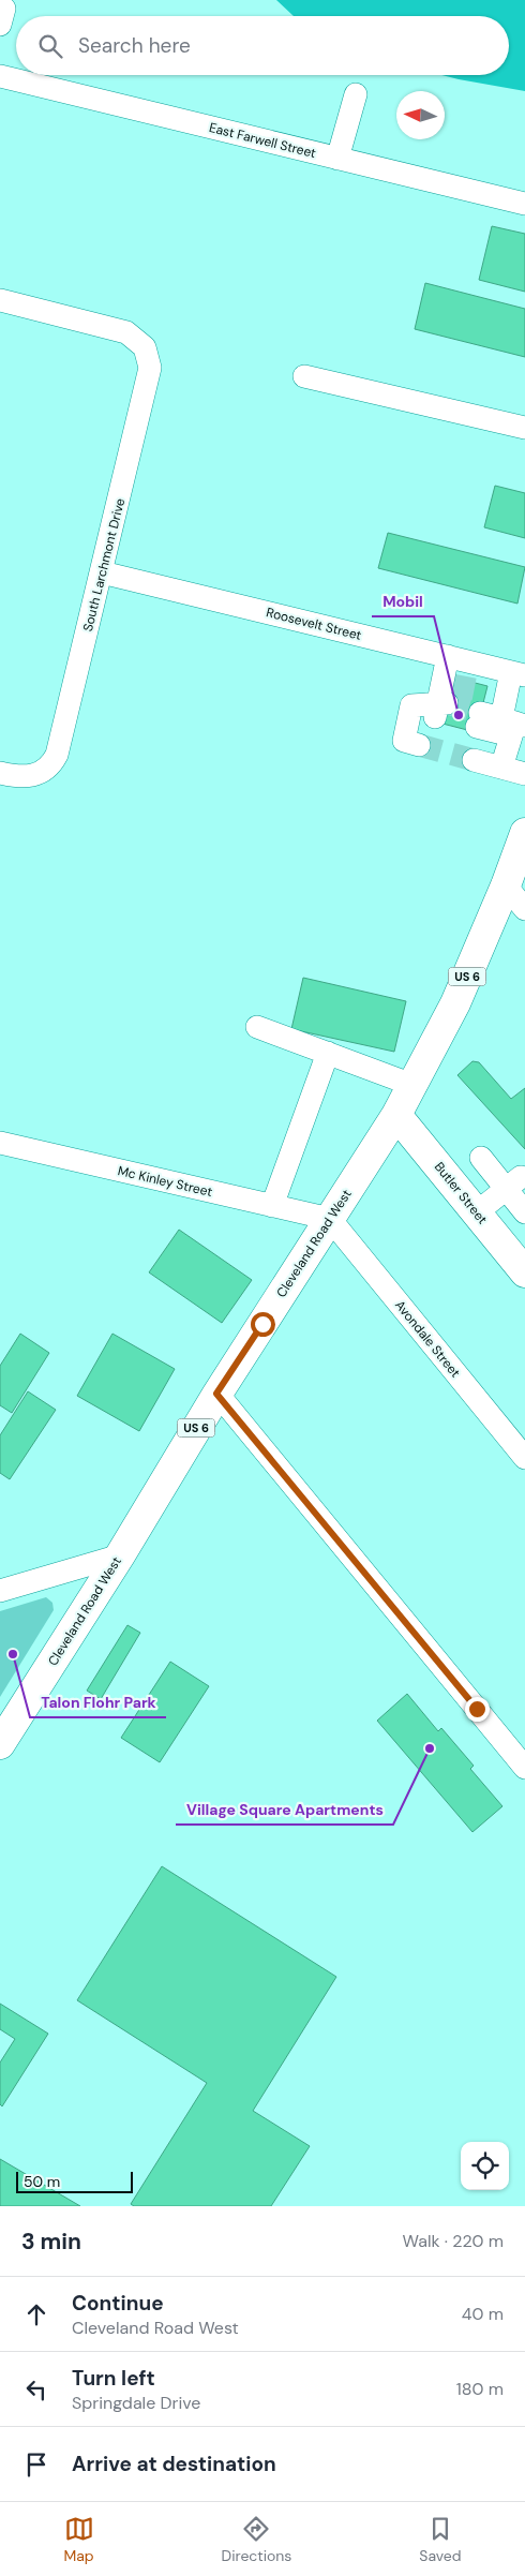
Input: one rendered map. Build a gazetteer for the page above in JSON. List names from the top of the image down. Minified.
{"streets":{"main road":["US 6","Butler Street","Cleveland Road West"],"street":["East Farwell Street","South Larchmont Drive","Roosevelt Street","Mc Kinley Street","Avondale Street"]},"crossings":[["South Larchmont Drive","Roosevelt Street"],["Mc Kinley Street","Cleveland Road West"],["Mc Kinley Street","Avondale Street"],["Butler Street","Cleveland Road West"],["Cleveland Road West","Avondale Street"]],"places":["Mobil","Talon Flohr Park","Village Square Apartments"],"scale_bar":"50 m","north":"left","page":{"search":"Search here","scale":"50 m","heading":["3 min","Walk · 220 m"],"list":[["Continue","Cleveland Road West","40 m"],["Turn left","Springdale Drive","180 m"],"Arrive at destination"],"nav":["Map","Directions","Saved"]}}
